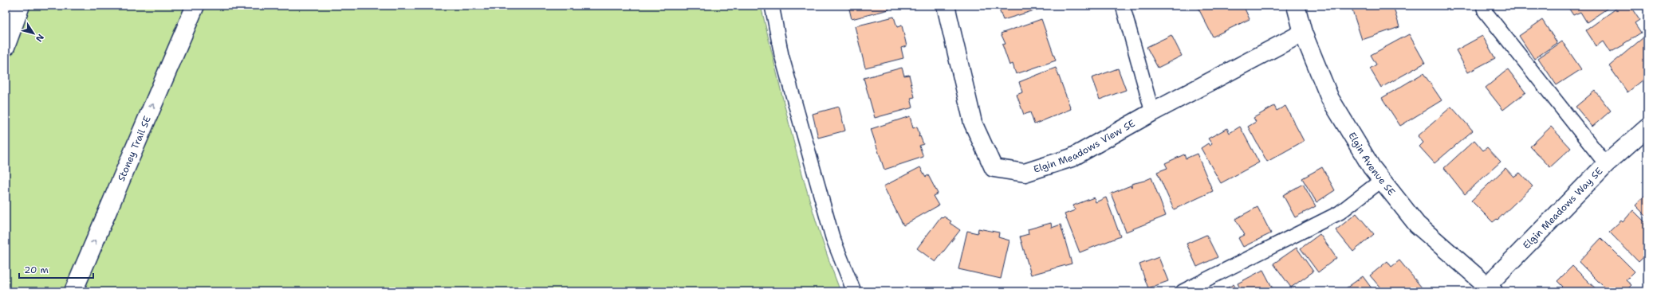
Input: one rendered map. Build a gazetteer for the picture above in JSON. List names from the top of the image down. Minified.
{"streets":{"main road":["Elgin Meadows View SE","Stoney Trail SE","Elgin Avenue SE","Elgin Meadows Way SE"]},"crossings":[["Elgin Meadows View SE","Elgin Avenue SE"],["Elgin Avenue SE","Elgin Meadows Way SE"]],"one_way":["Stoney Trail SE"],"scale_bar":"20 m","north":"bottom right"}
